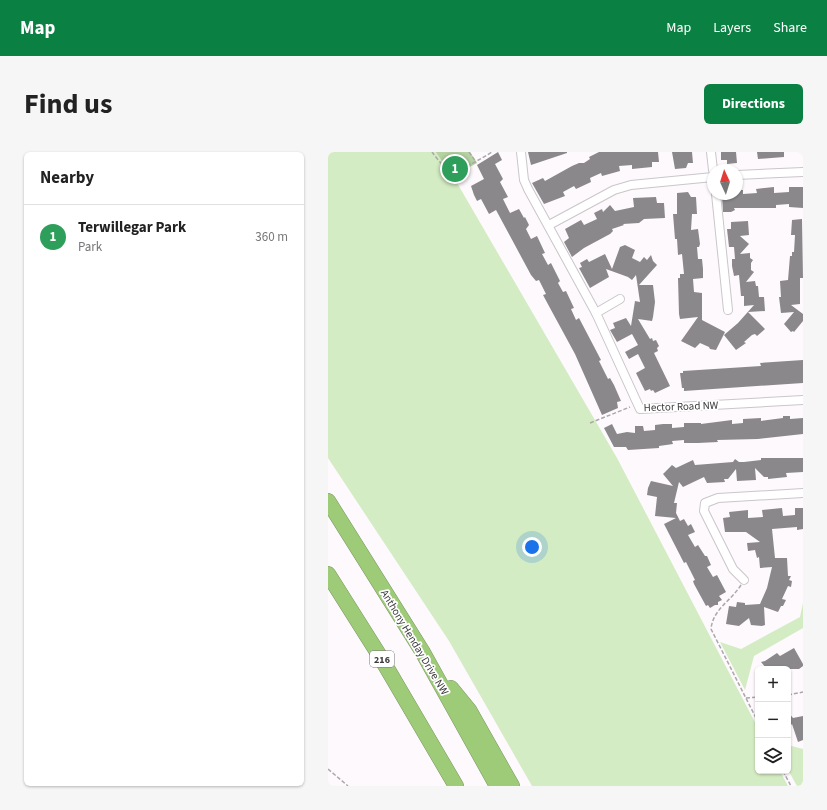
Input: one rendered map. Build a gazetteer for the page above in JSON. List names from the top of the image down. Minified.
{"streets":{"highway":["Anthony Henday Drive NW","216"],"street":["Hector Road NW"]},"north":"top","page":{"header":"Map","nav":["Map","Layers","Share"],"title":"Find us","buttons":"Directions","heading":"Nearby","pins":"1","list":[{"mark":"1","name":"Terwillegar Park","note":"Park","value":"360 m"}],"map_buttons":["+","−"]}}
